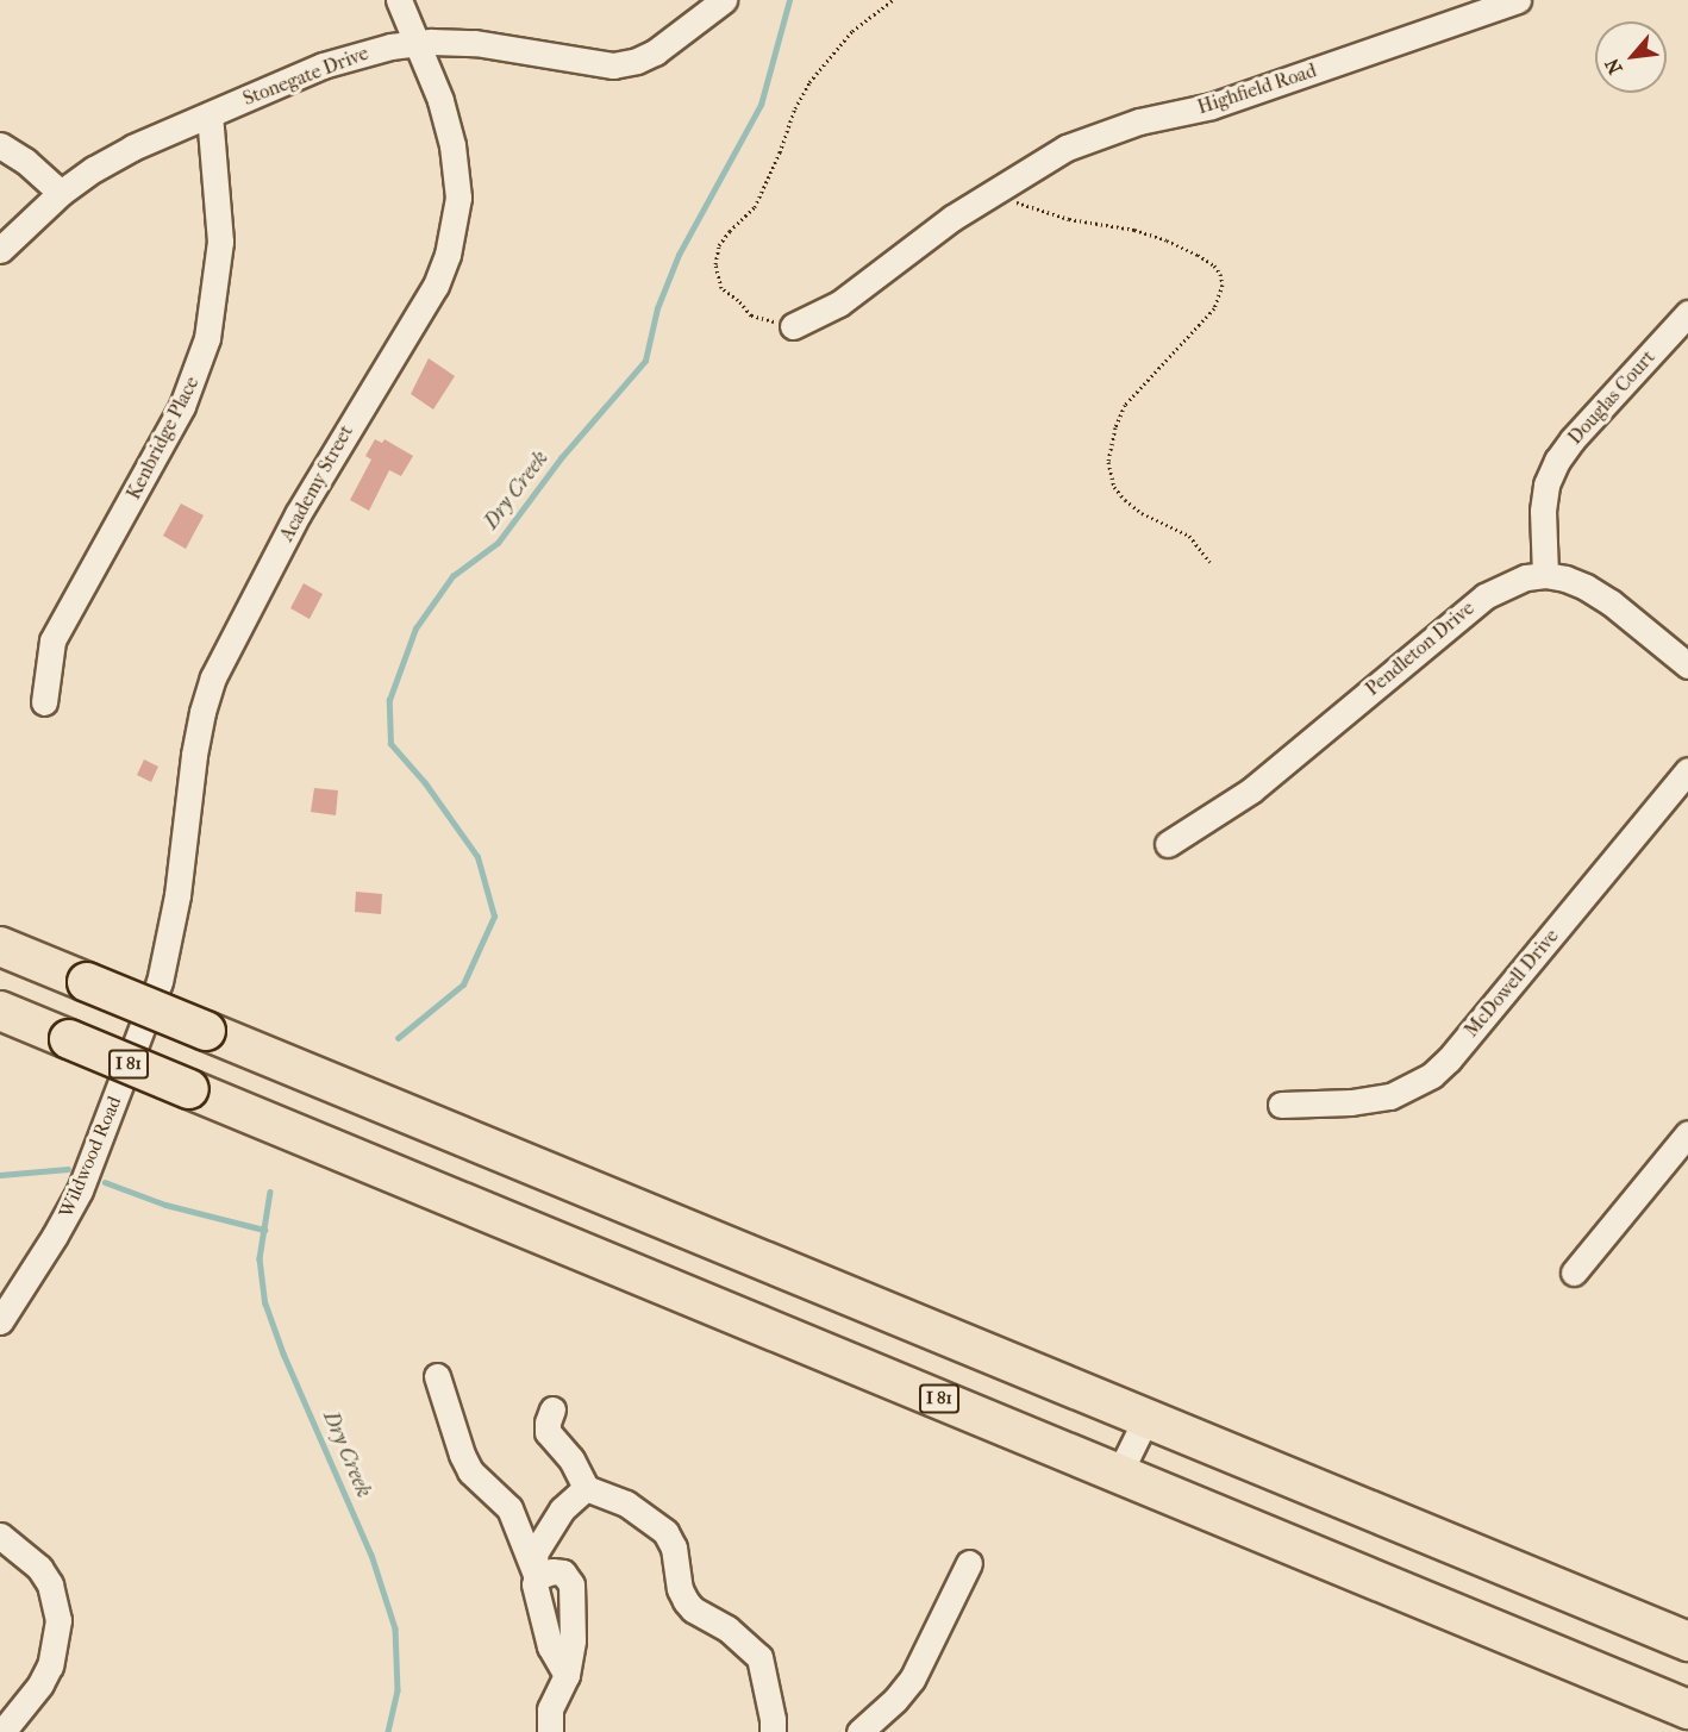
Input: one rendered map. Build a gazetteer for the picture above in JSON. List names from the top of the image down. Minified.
{"streets":{"highway":["I 81"],"street":["Stonegate Drive","Highfield Road","Douglas Court","Kenbridge Place","Academy Street","Pendleton Drive","McDowell Drive","Wildwood Road"]},"crossings":[["Stonegate Drive","Kenbridge Place"],["Stonegate Drive","Academy Street"],["Douglas Court","Pendleton Drive"],["Academy Street","Wildwood Road"]],"water":["Dry Creek"],"north":"bottom left"}
